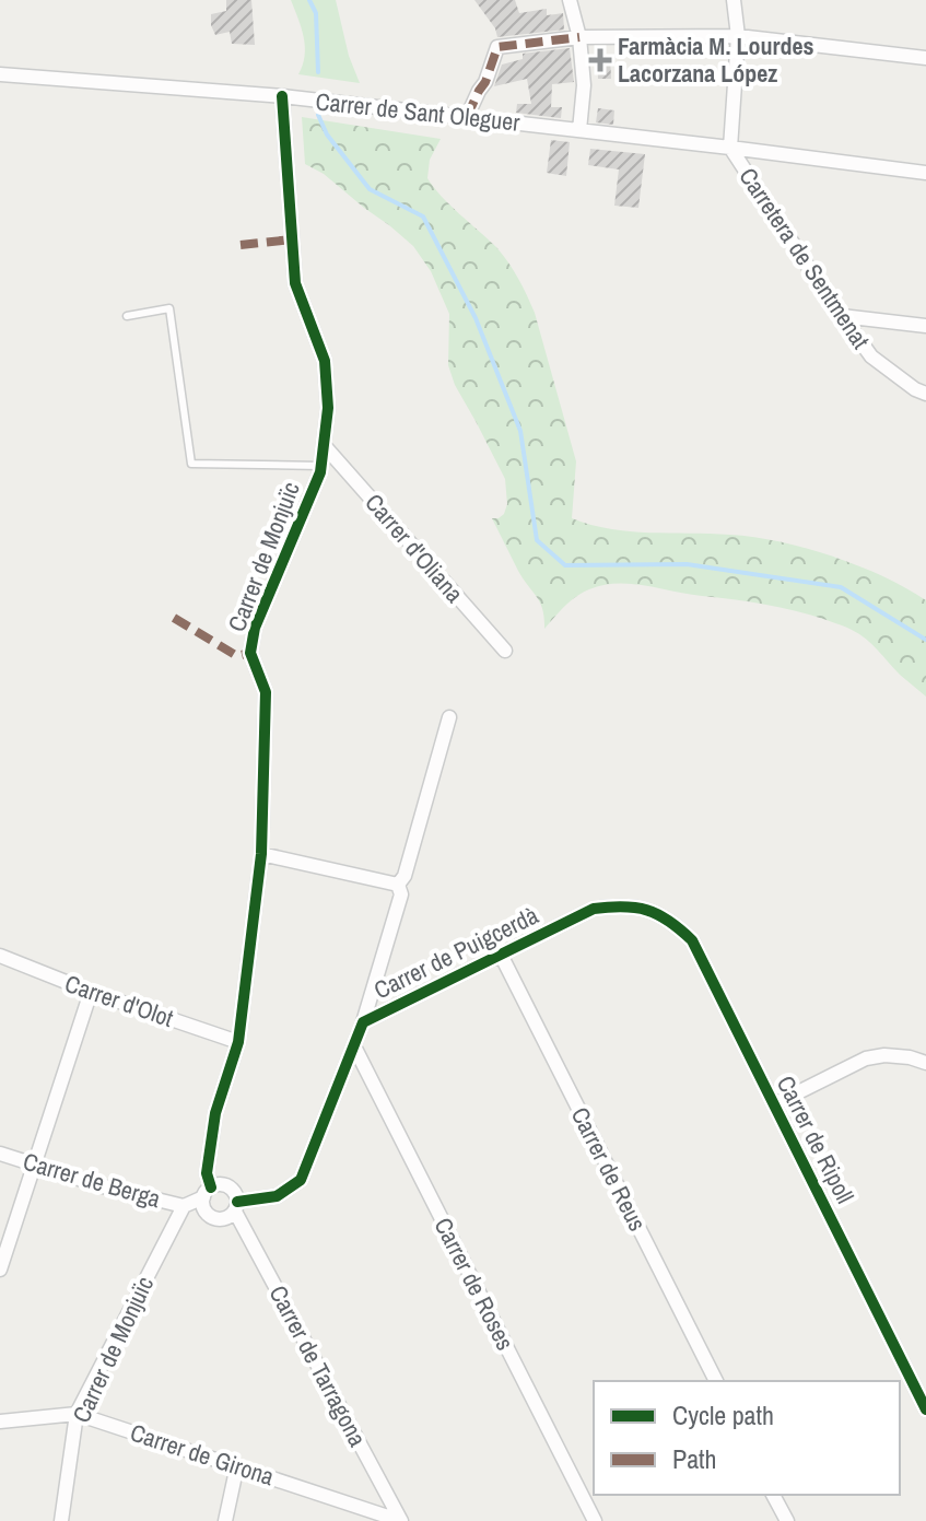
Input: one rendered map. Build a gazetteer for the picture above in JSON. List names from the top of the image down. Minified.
{"streets":{"street":["Carrer de Sant Oleguer","Carretera de Sentmenat","Carrer d'Oliana","Carrer de Monjuïc","Carrer de Puigcerdà","Carrer d'Olot","Carrer de Ripoll","Carrer de Reus","Carrer de Berga","Carrer de Roses","Carrer de Tarragona","Carrer de Girona"]},"crossings":[["Carrer de Sant Oleguer","Carretera de Sentmenat"],["Carrer de Sant Oleguer","Carrer de Monjuïc"],["Carrer d'Oliana","Carrer de Monjuïc"],["Carrer de Monjuïc","Carrer de Puigcerdà"],["Carrer de Monjuïc","Carrer d'Olot"],["Carrer de Monjuïc","Carrer de Berga"],["Carrer de Monjuïc","Carrer de Tarragona"],["Carrer de Monjuïc","Carrer de Girona"],["Carrer de Puigcerdà","Carrer de Ripoll"],["Carrer de Puigcerdà","Carrer de Reus"],["Carrer de Puigcerdà","Carrer de Roses"],["Carrer de Puigcerdà","Carrer de Tarragona"],["Carrer de Tarragona","Carrer de Girona"]],"places":{"health":["Farmàcia M. Lourdes Lacorzana López"]},"legend":["Cycle path","Path"]}
